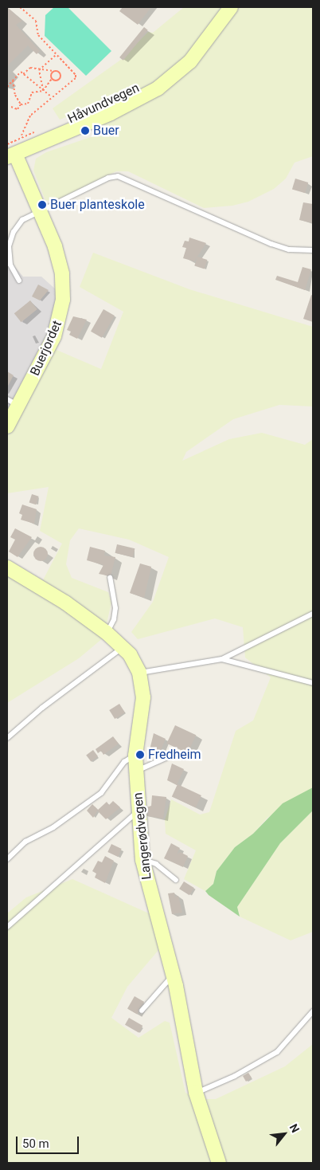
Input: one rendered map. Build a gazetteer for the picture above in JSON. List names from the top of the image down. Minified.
{"streets":{"main road":["Håvundvegen","Buerjordet","Langerødvegen"]},"crossings":[["Håvundvegen","Buerjordet"]],"places":["Buer","Buer planteskole","Fredheim"],"scale_bar":"50 m","north":"top right"}
